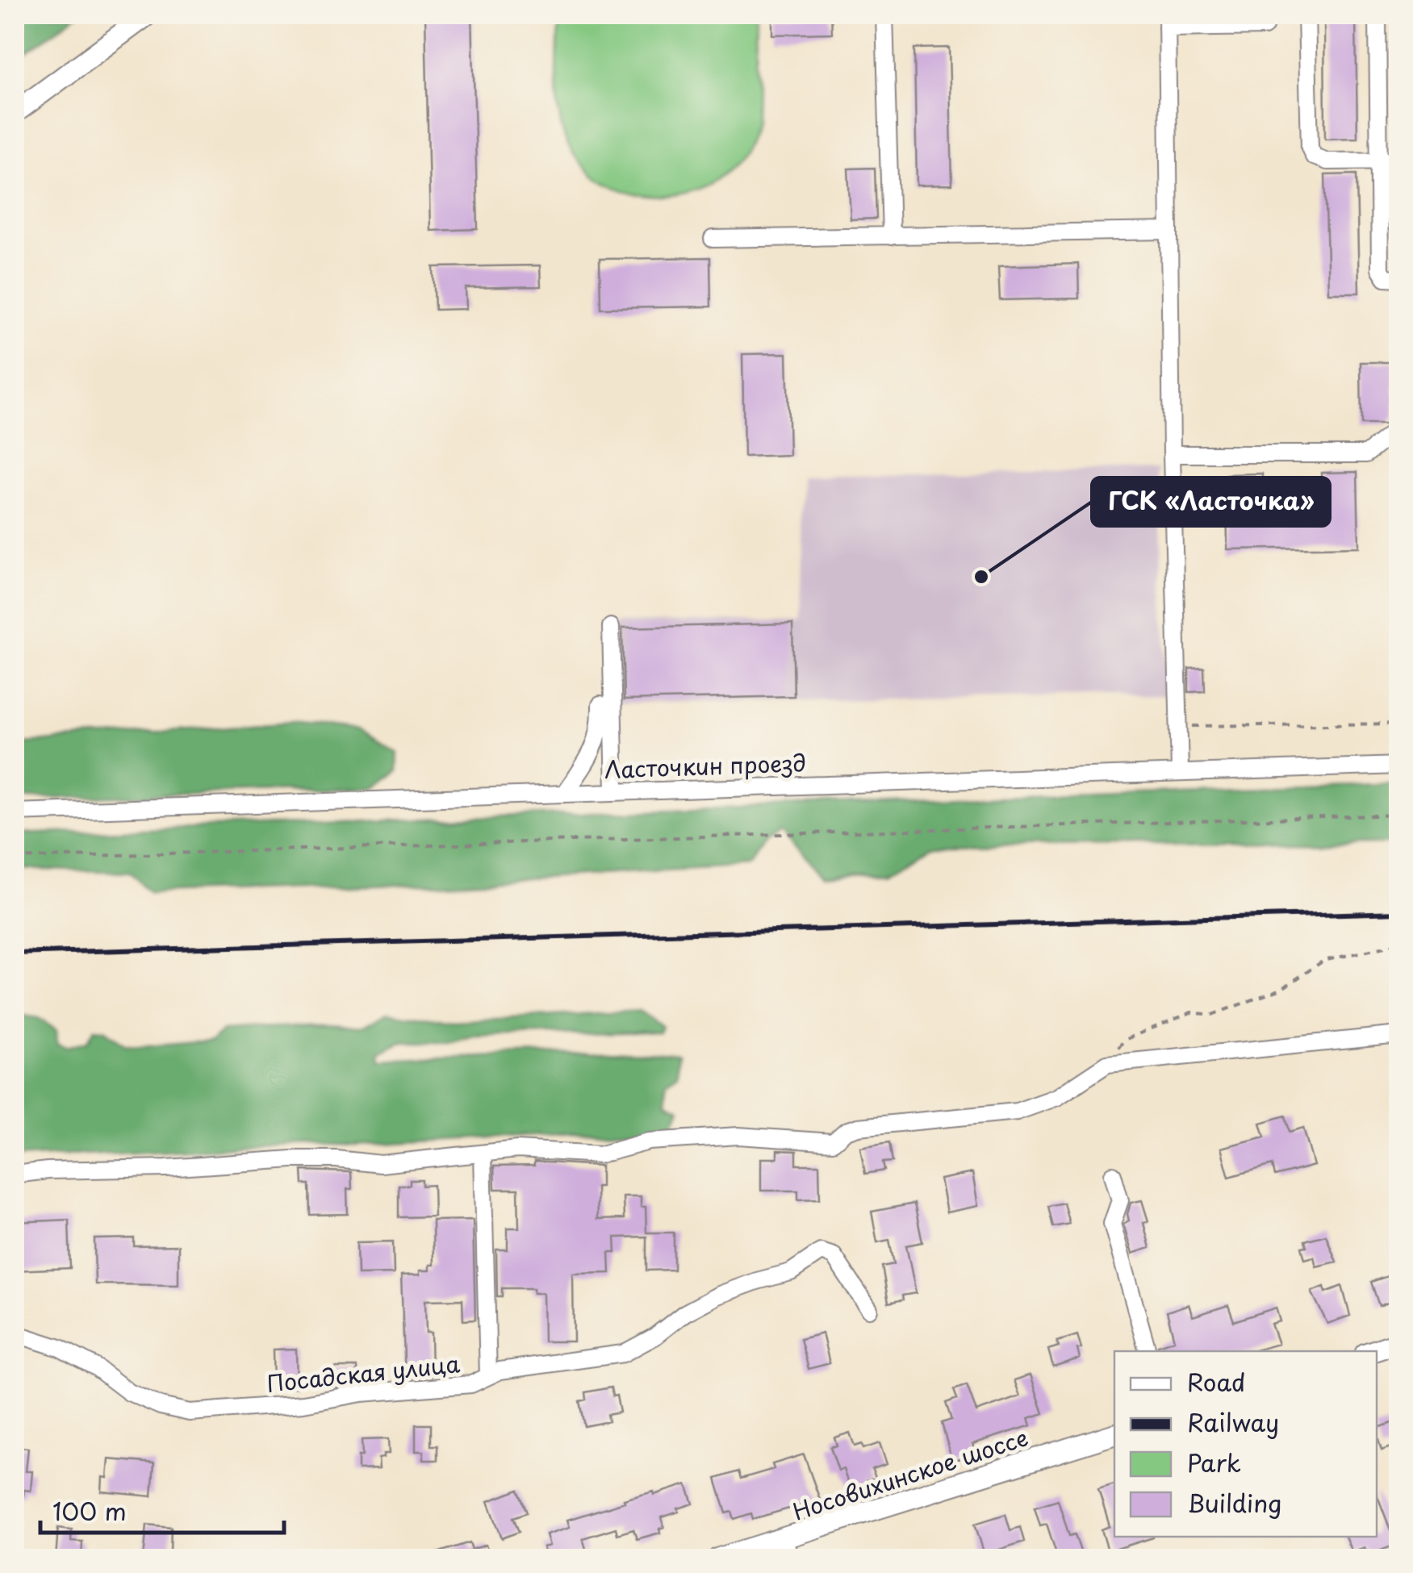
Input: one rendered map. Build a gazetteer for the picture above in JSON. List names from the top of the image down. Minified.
{"streets":{"main road":["Носовихинское шоссе"],"street":["Ласточкин проезд","Посадская улица"]},"places":["ГСК «Ласточка»"],"legend":["Road","Railway","Park","Building"],"scale_bar":"100 m"}
